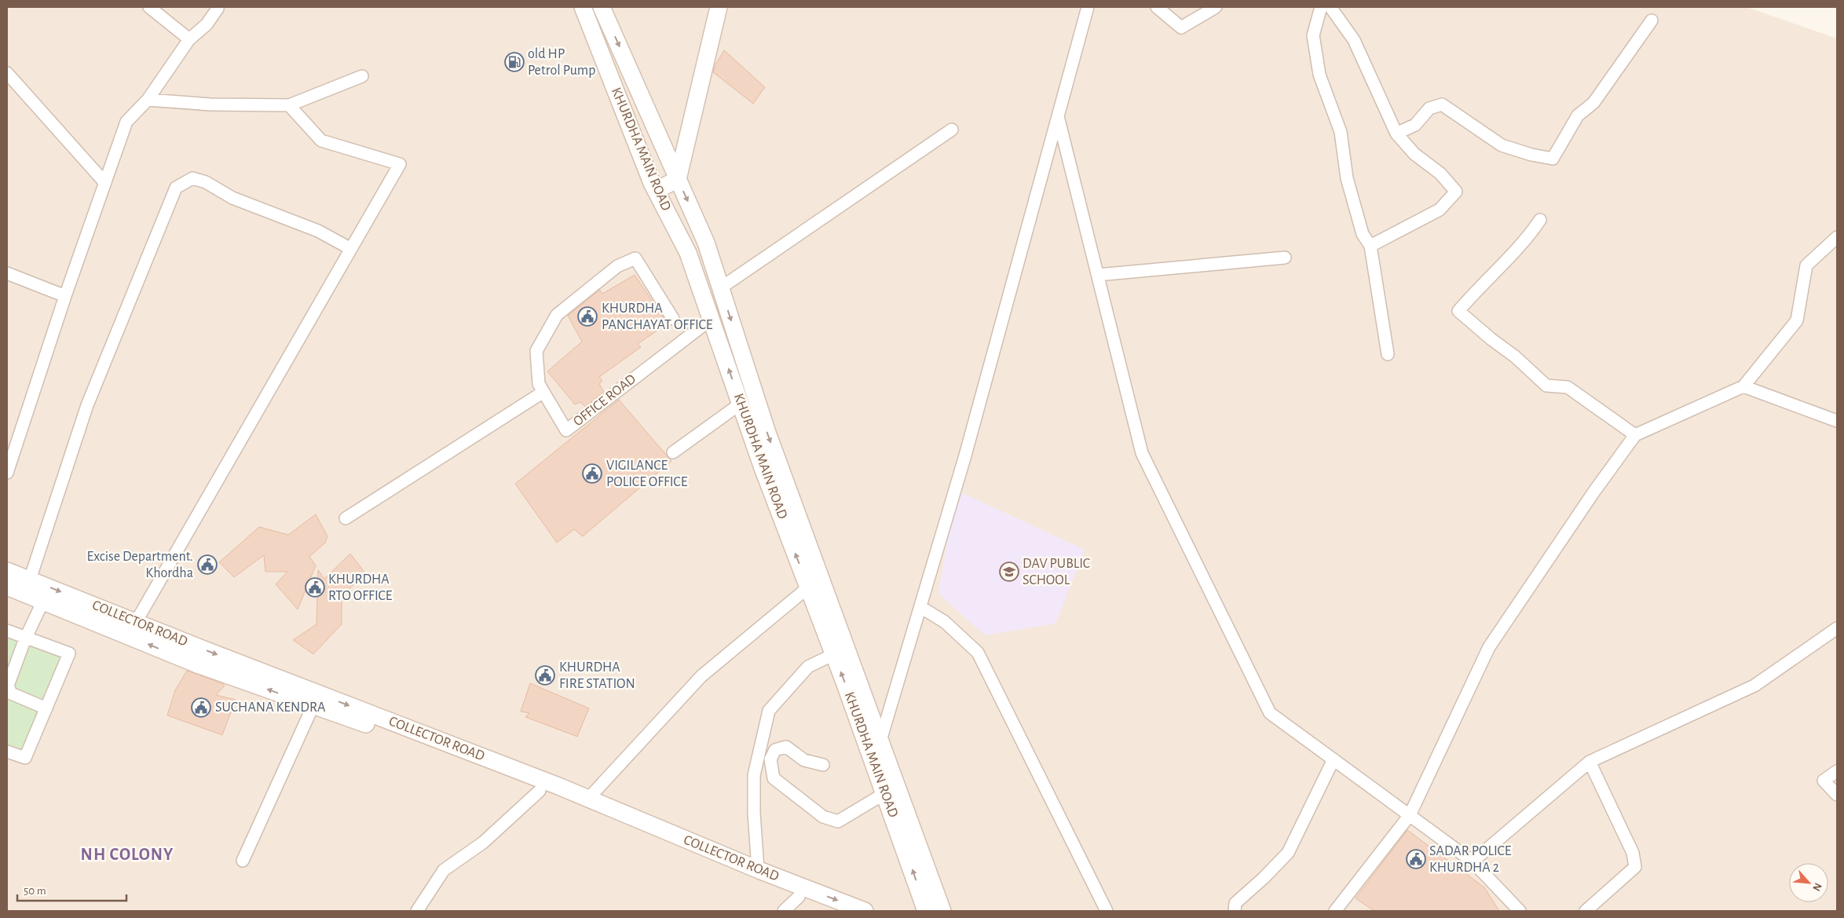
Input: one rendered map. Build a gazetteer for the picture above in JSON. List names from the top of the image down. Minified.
{"streets":{"main road":["KHURDHA MAIN ROAD","COLLECTOR ROAD"],"street":["OFFICE ROAD"]},"crossings":[["KHURDHA MAIN ROAD","OFFICE ROAD"]],"districts":["NH COLONY"],"places":{"fuel station":["old HP Petrol Pump"],"public building":["KHURDHA PANCHAYAT OFFICE","VIGILANCE POLICE OFFICE","Excise Department. Khordha","KHURDHA RTO OFFICE","KHURDHA FIRE STATION","SUCHANA KENDRA","SADAR POLICE KHURDHA 2"],"school or university":["DAV PUBLIC SCHOOL"]},"scale_bar":"50 m","north":"bottom right"}
